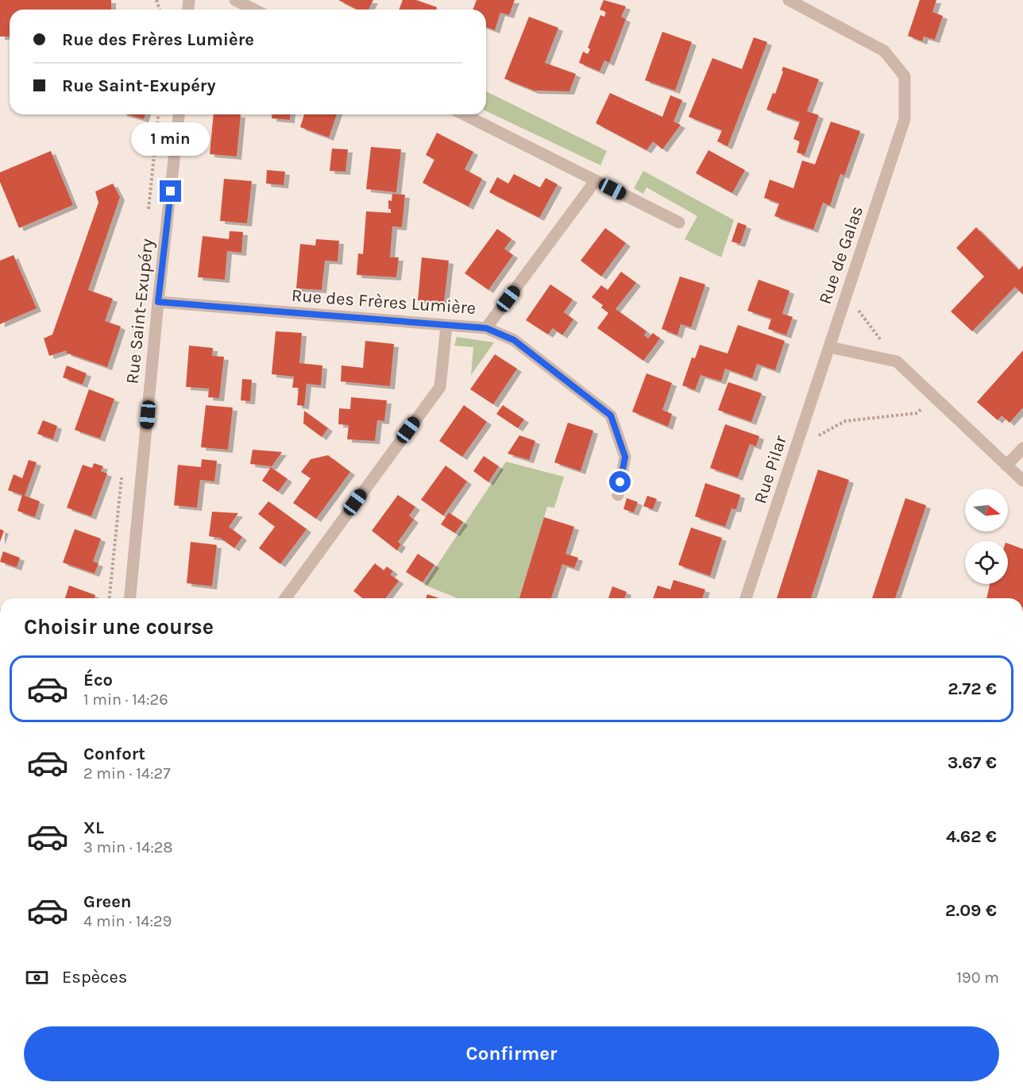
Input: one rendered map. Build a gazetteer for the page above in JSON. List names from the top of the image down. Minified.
{"streets":{"street":["Rue de Galas","Rue des Frères Lumière","Rue Saint-Exupéry","Rue Pilar"]},"crossings":[["Rue de Galas","Rue Pilar"],["Rue des Frères Lumière","Rue Saint-Exupéry"]],"north":"right","page":{"banner":["Rue des Frères Lumière","Rue Saint-Exupéry"],"bubble":"1 min","heading":"Choisir une course","list":[{"name":"Éco","note":"1 min · 14:26","value":"2.72 €"},{"name":"Confort","note":"2 min · 14:27","value":"3.67 €"},{"name":"XL","note":"3 min · 14:28","value":"4.62 €"},{"name":"Green","note":"4 min · 14:29","value":"2.09 €"}],"pay":["Espèces","190 m"],"buttons":"Confirmer"}}
